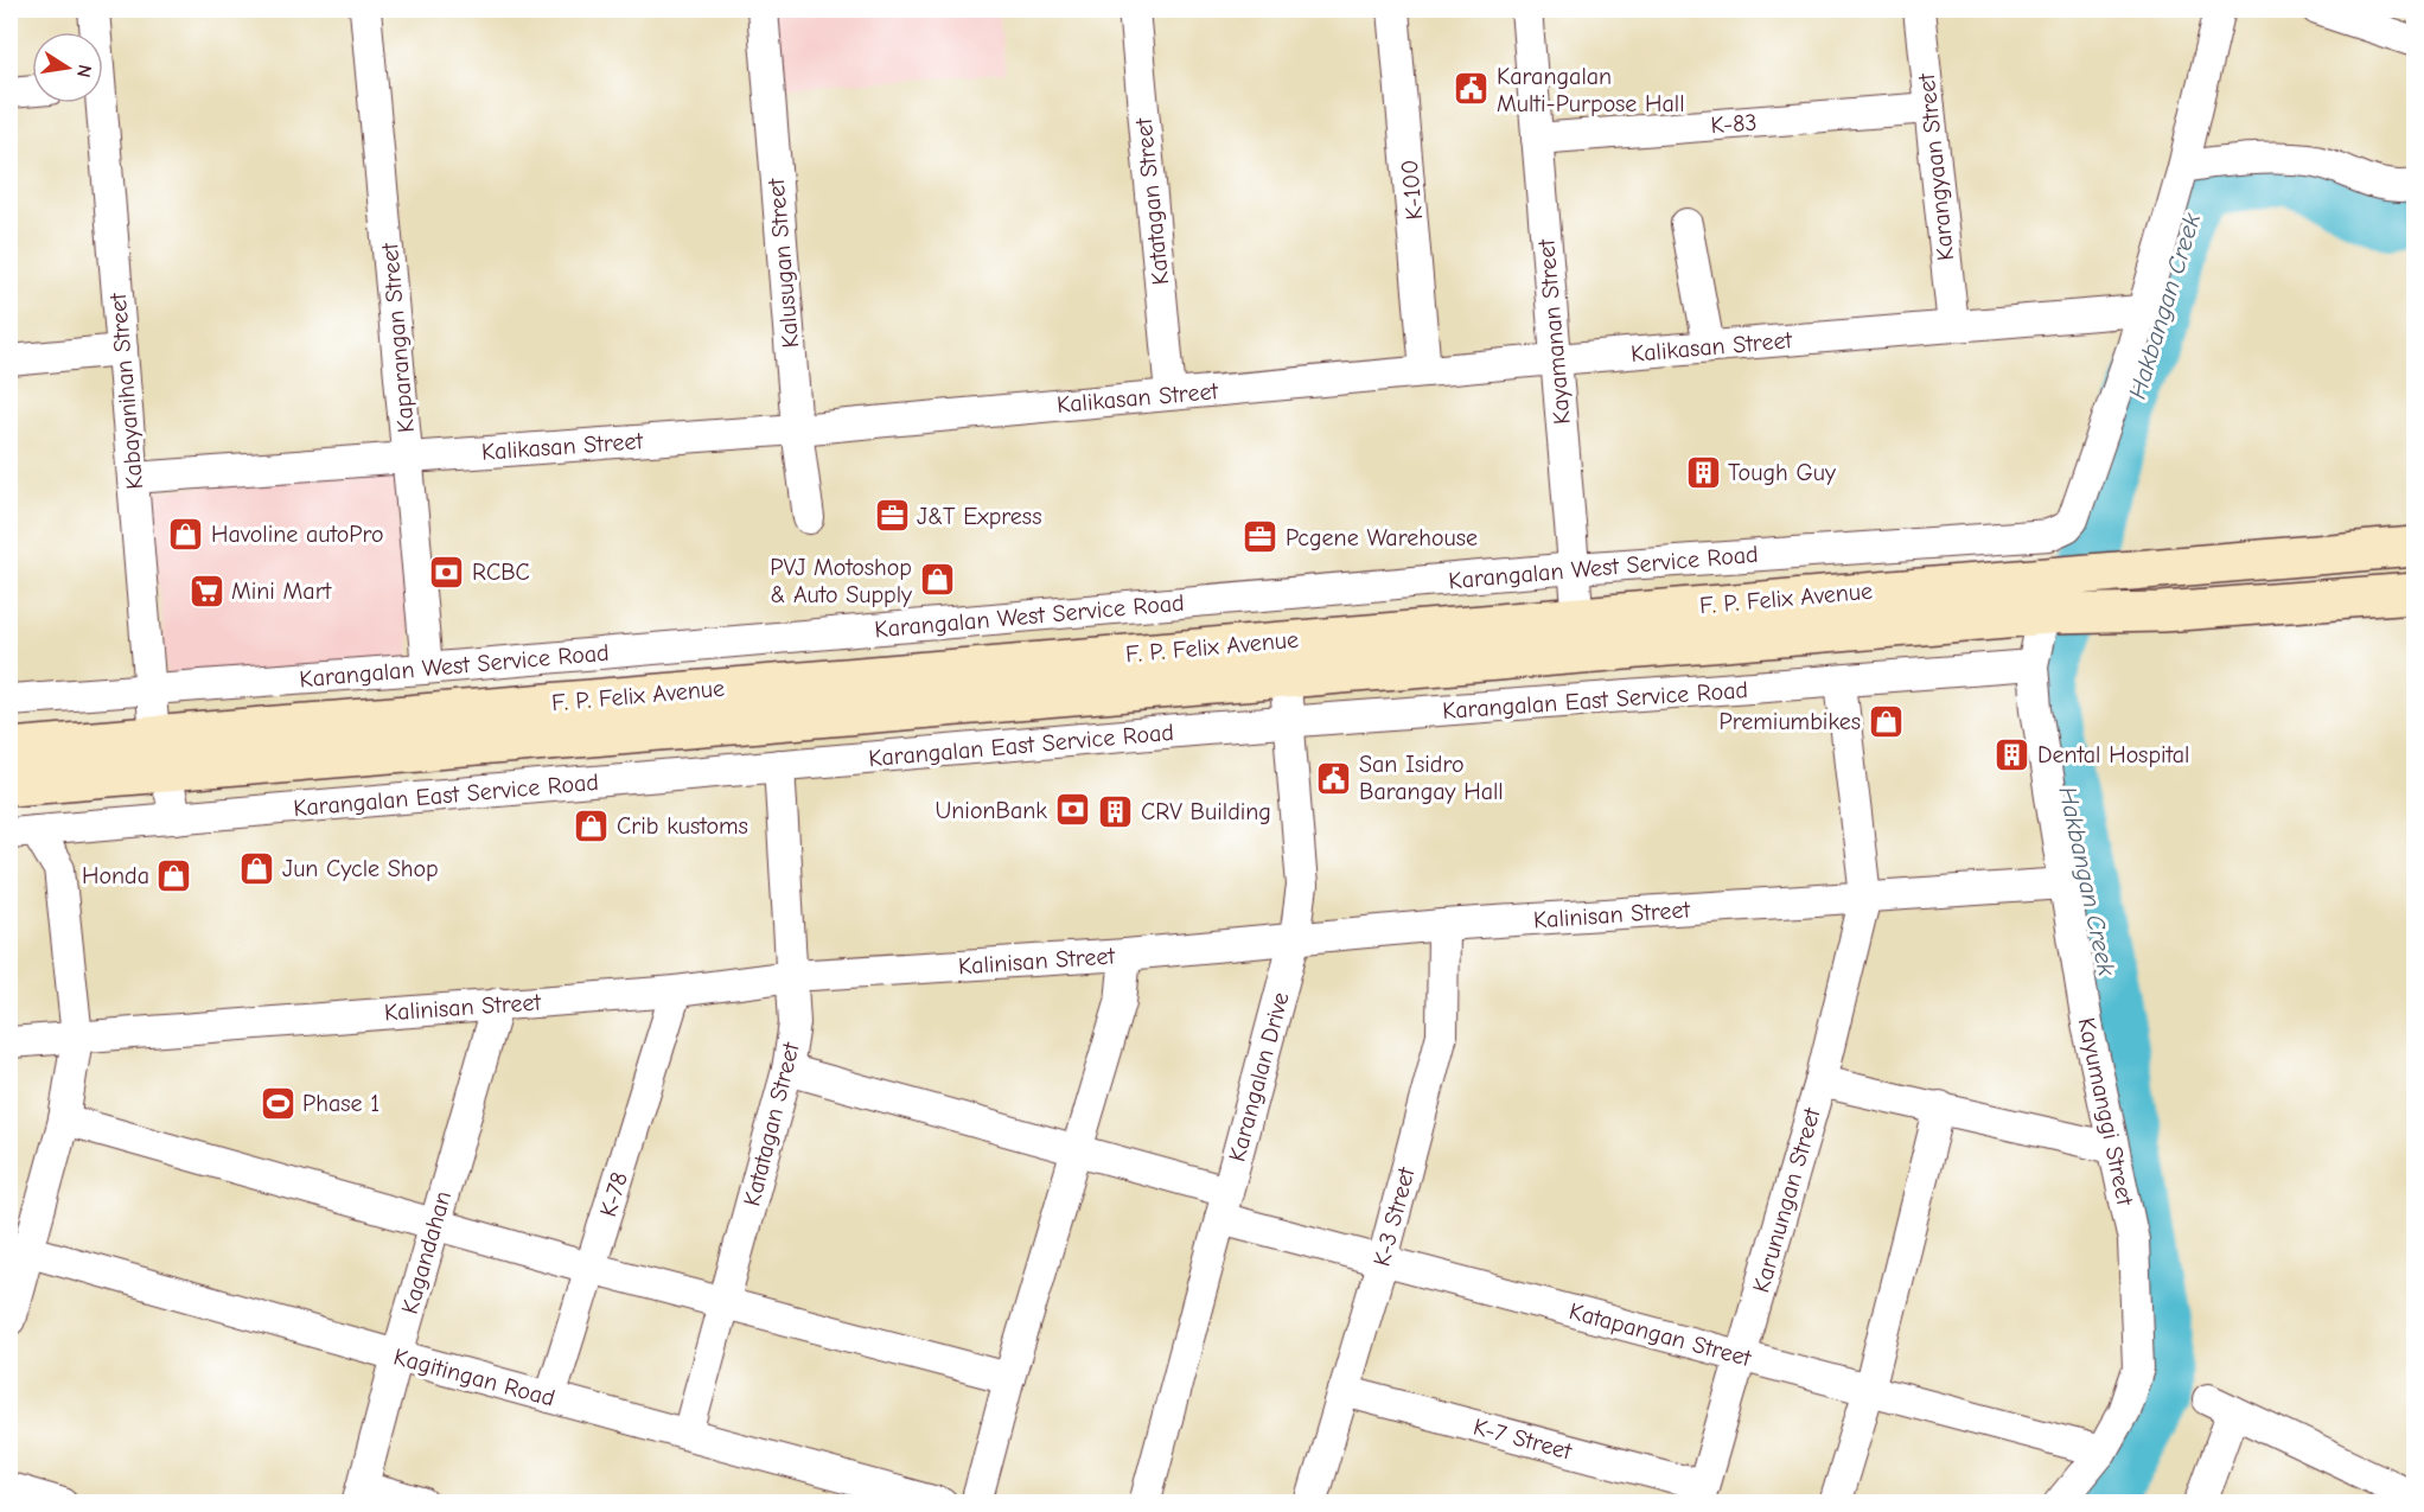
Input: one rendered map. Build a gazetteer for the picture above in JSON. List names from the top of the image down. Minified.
{"streets":{"main road":["F. P. Felix Avenue"],"street":["K-83","Karangyaan Street","K-100","Katatagan Street","Kalusugan Street","Kayamanan Street","Kaparangan Street","Kalikasan Street","Kabayanihan Street","Karangalan West Service Road","Karangalan East Service Road","Kalinisan Street","Karangalan Drive","Kayumanggi Street","K-78","Karunungan Street","K-3 Street","Kagandahan","Katapangan Street","Kagitingan Road","K-7 Street"]},"crossings":[["K-83","Karangyaan Street"],["K-83","Kayamanan Street"],["Karangyaan Street","Kalikasan Street"],["K-100","Kalikasan Street"],["Katatagan Street","Kalikasan Street"],["Katatagan Street","Karangalan East Service Road"],["Katatagan Street","Kalinisan Street"],["Katatagan Street","Katapangan Street"],["Katatagan Street","Kagitingan Road"],["Kalusugan Street","Kalikasan Street"],["Kayamanan Street","Kalikasan Street"],["Kayamanan Street","Karangalan West Service Road"],["Kayamanan Street","F. P. Felix Avenue"],["Kaparangan Street","Kalikasan Street"],["Kaparangan Street","Karangalan West Service Road"],["Kalikasan Street","Kabayanihan Street"],["Kabayanihan Street","Karangalan West Service Road"],["Kabayanihan Street","F. P. Felix Avenue"],["Kabayanihan Street","Karangalan East Service Road"],["Karangalan West Service Road","Kayumanggi Street"],["F. P. Felix Avenue","Karangalan Drive"],["F. P. Felix Avenue","Kayumanggi Street"],["Karangalan East Service Road","Karangalan Drive"],["Karangalan East Service Road","Kayumanggi Street"],["Kalinisan Street","Karangalan Drive"],["Kalinisan Street","Kayumanggi Street"],["Kalinisan Street","K-78"],["Kalinisan Street","Karunungan Street"],["Kalinisan Street","K-3 Street"],["Kalinisan Street","Kagandahan"],["Karangalan Drive","Katapangan Street"],["Kayumanggi Street","Katapangan Street"],["K-78","Kagitingan Road"],["Karunungan Street","Katapangan Street"],["Karunungan Street","K-7 Street"],["K-3 Street","Katapangan Street"],["K-3 Street","K-7 Street"],["Kagandahan","Kagitingan Road"]],"water":["Hakbangan Creek"],"places":{"public building":["Karangalan Multi-Purpose Hall","San Isidro Barangay Hall"],"building":["Tough Guy","Dental Hospital","CRV Building"],"office":["J&T Express","Pcgene Warehouse"],"shop":["Havoline autoPro","PVJ Motoshop & Auto Supply","Premiumbikes","Crib kustoms","Jun Cycle Shop","Honda"],"bank":["RCBC","UnionBank"],"supermarket":["Mini Mart"],"sports":["Phase 1"]},"north":"right"}
